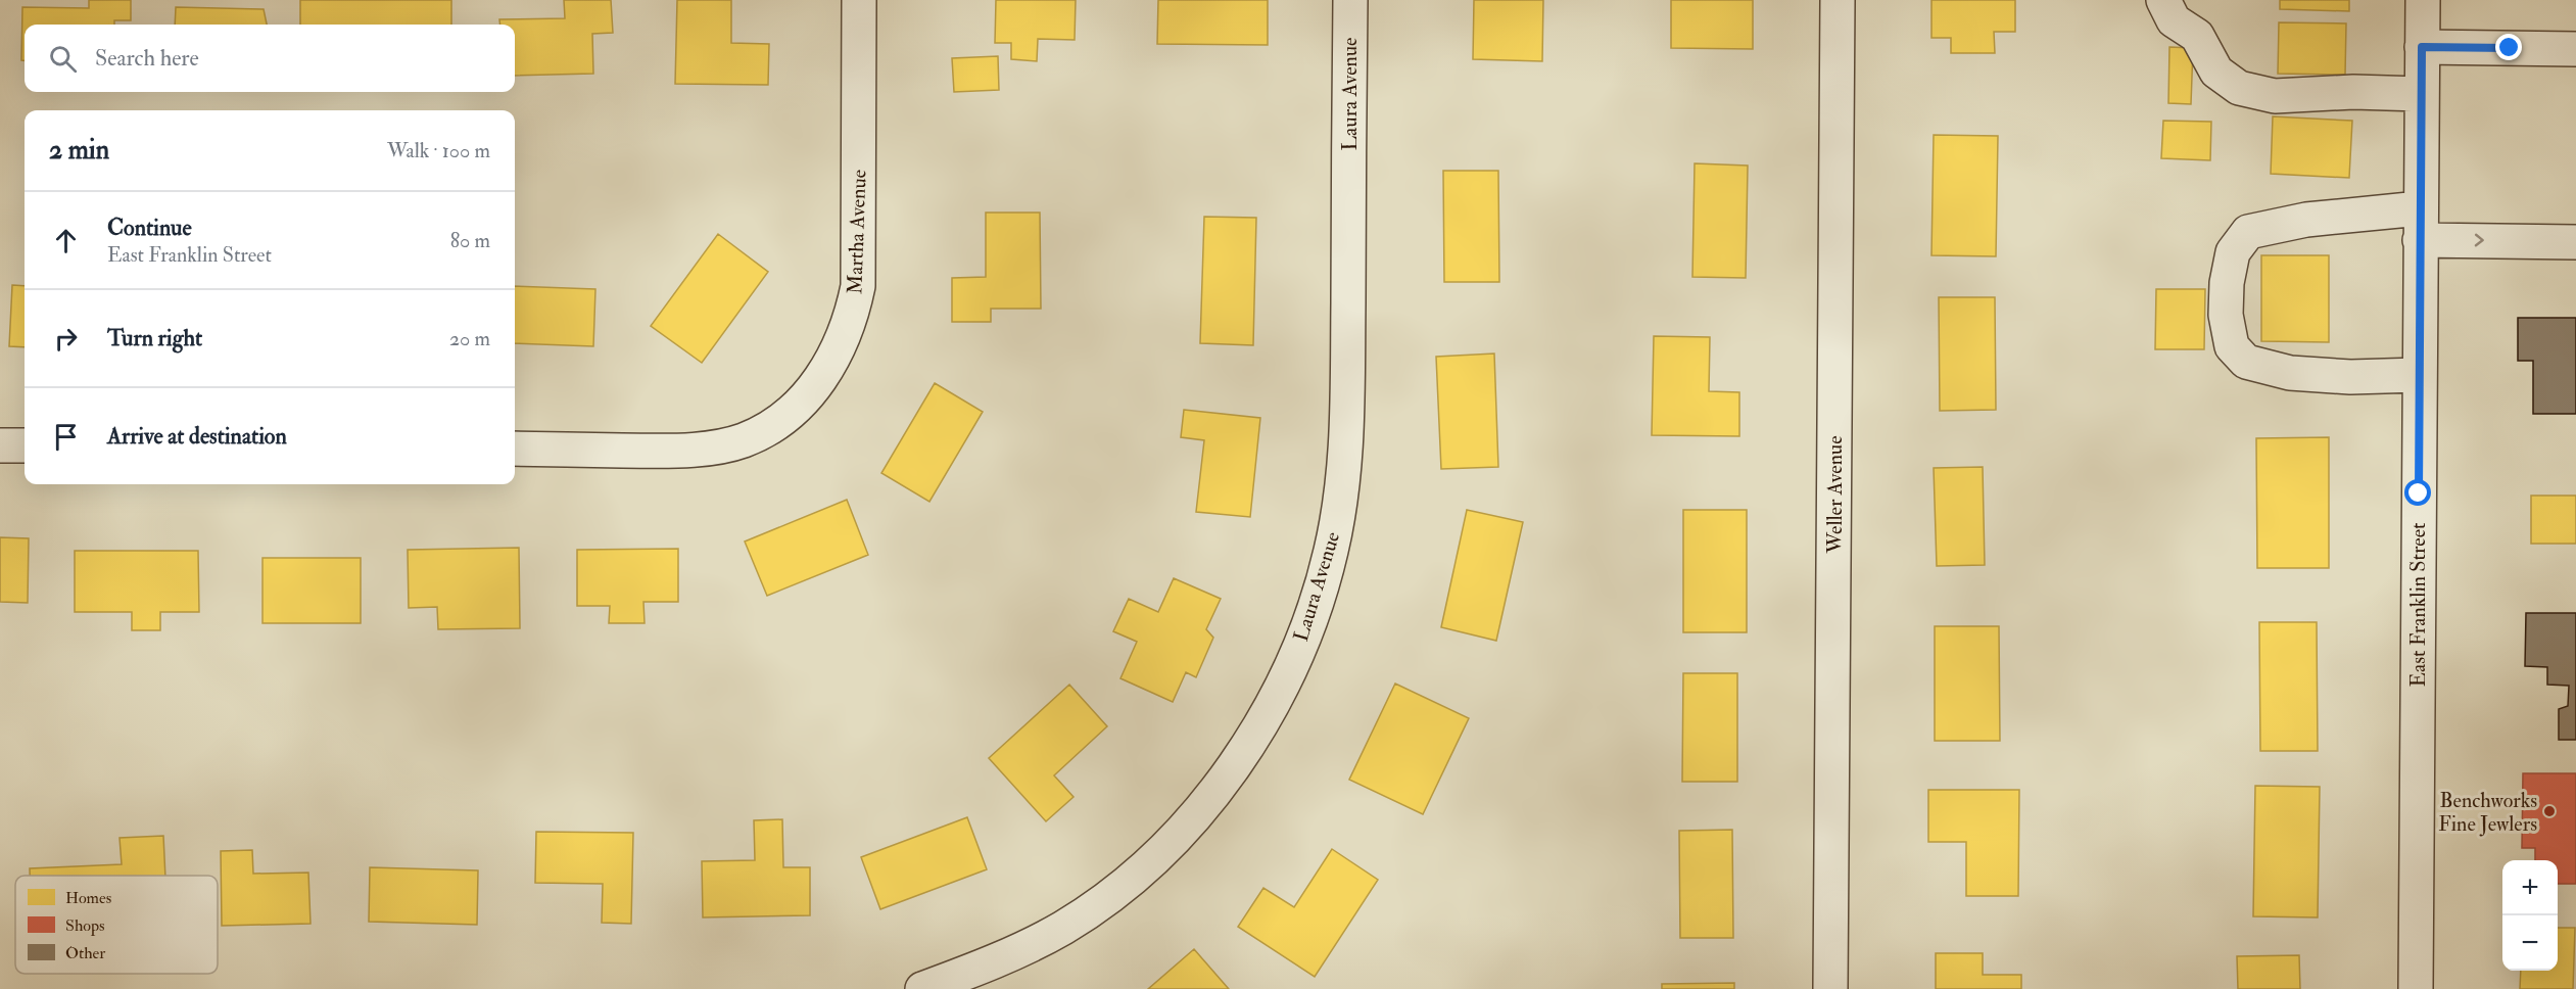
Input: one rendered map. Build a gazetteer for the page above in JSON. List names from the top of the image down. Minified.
{"streets":{"street":["Laura Avenue","Martha Avenue","Weller Avenue","East Franklin Street"]},"places":["Benchworks Fine Jewlers"],"legend":["Homes","Shops","Other"],"page":{"search":"Search here","heading":["2 min","Walk · 100 m"],"list":[["Continue","East Franklin Street","80 m"],["Turn right","20 m"],"Arrive at destination"],"map_buttons":["+","−"]}}
